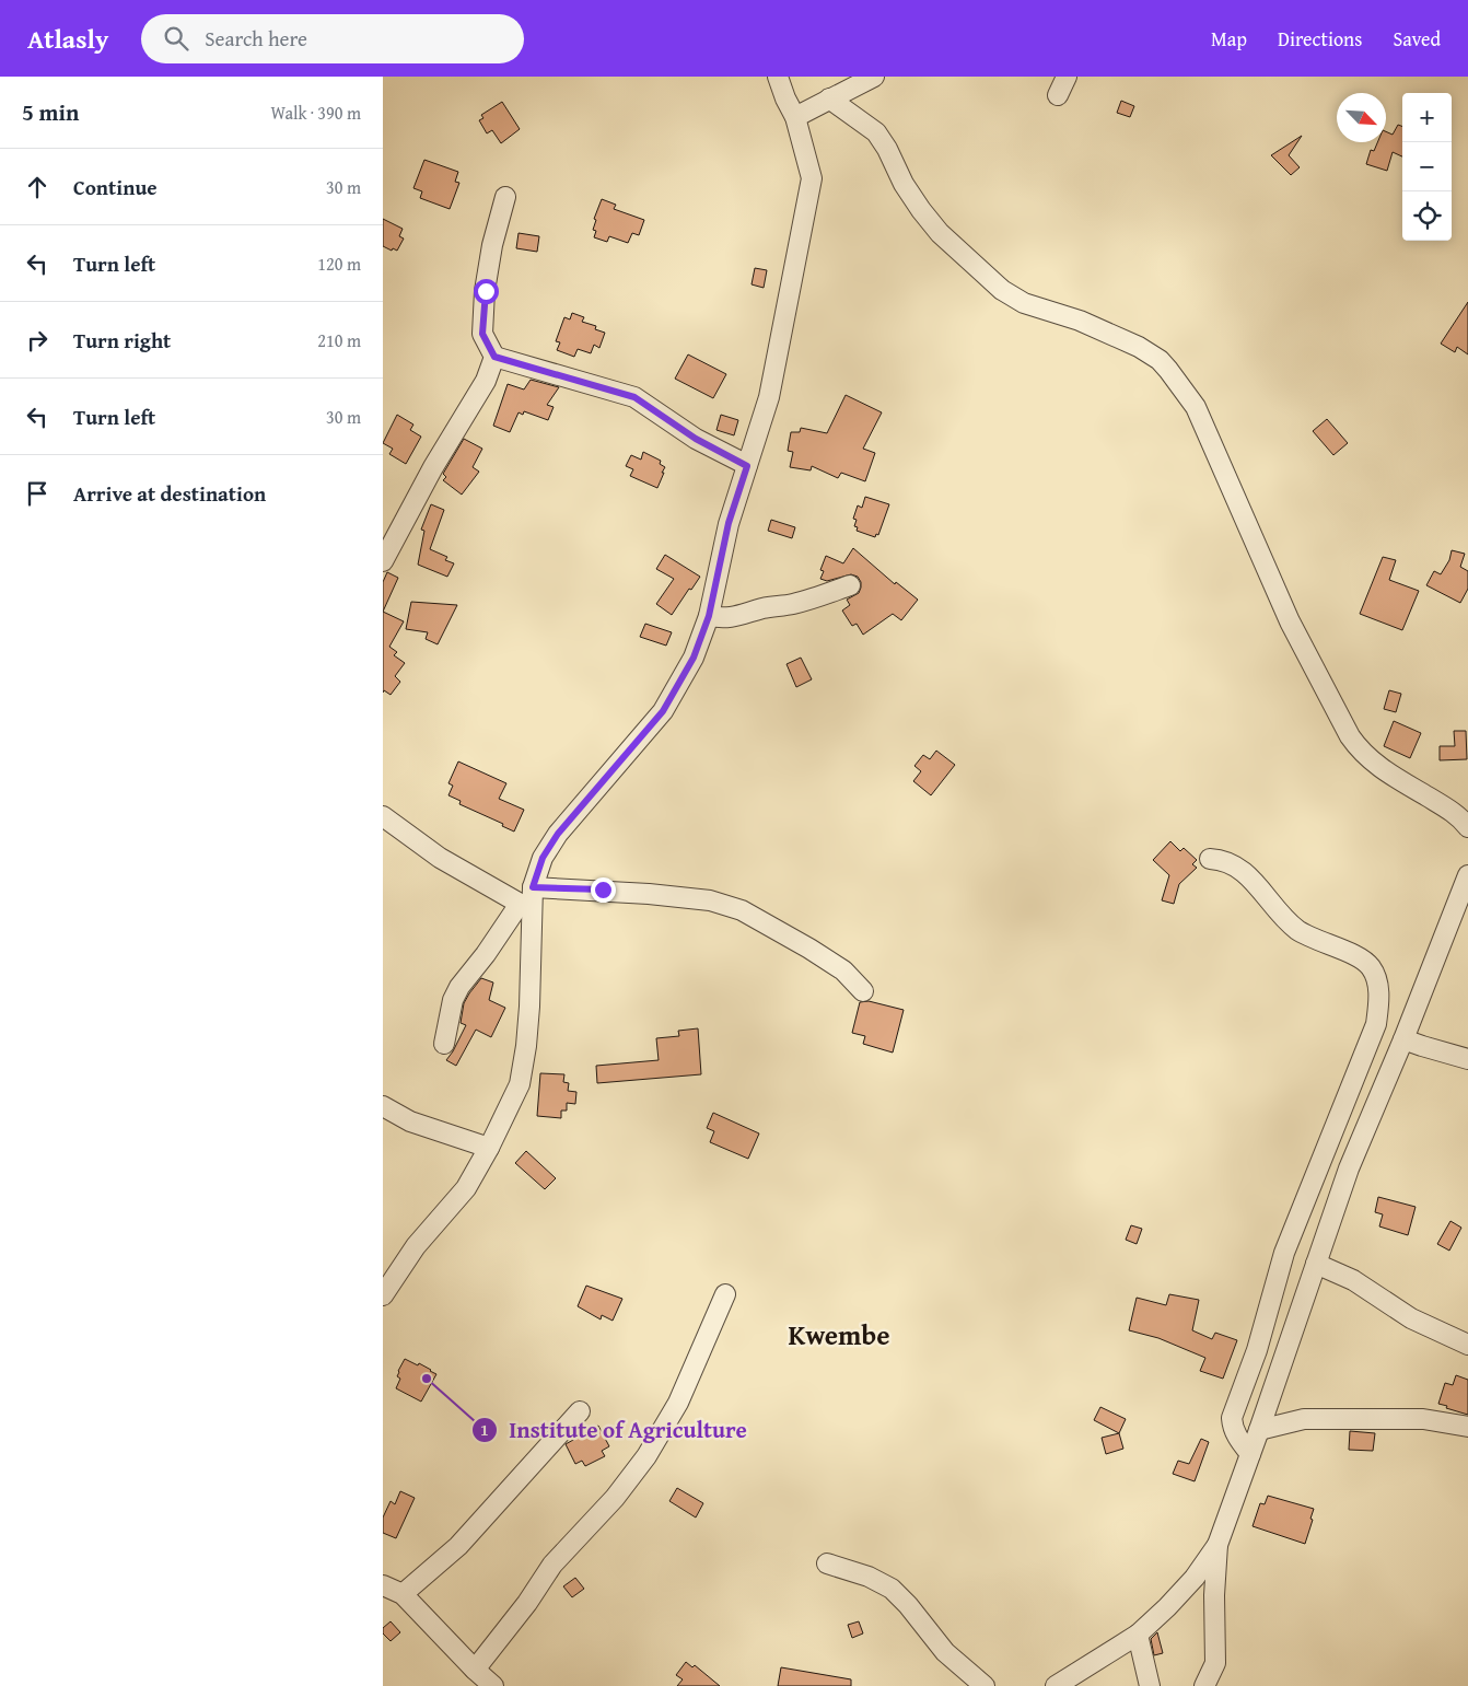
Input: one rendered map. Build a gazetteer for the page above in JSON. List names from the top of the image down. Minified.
{"districts":["Kwembe"],"places":["Institute of Agriculture"],"north":"bottom right","page":{"header":"Atlasly","search":"Search here","nav":["Map","Directions","Saved"],"heading":["5 min","Walk · 390 m"],"map_buttons":["+","−"],"list":[["Continue","30 m"],["Turn left","120 m"],["Turn right","210 m"],["Turn left","30 m"],"Arrive at destination"]}}
